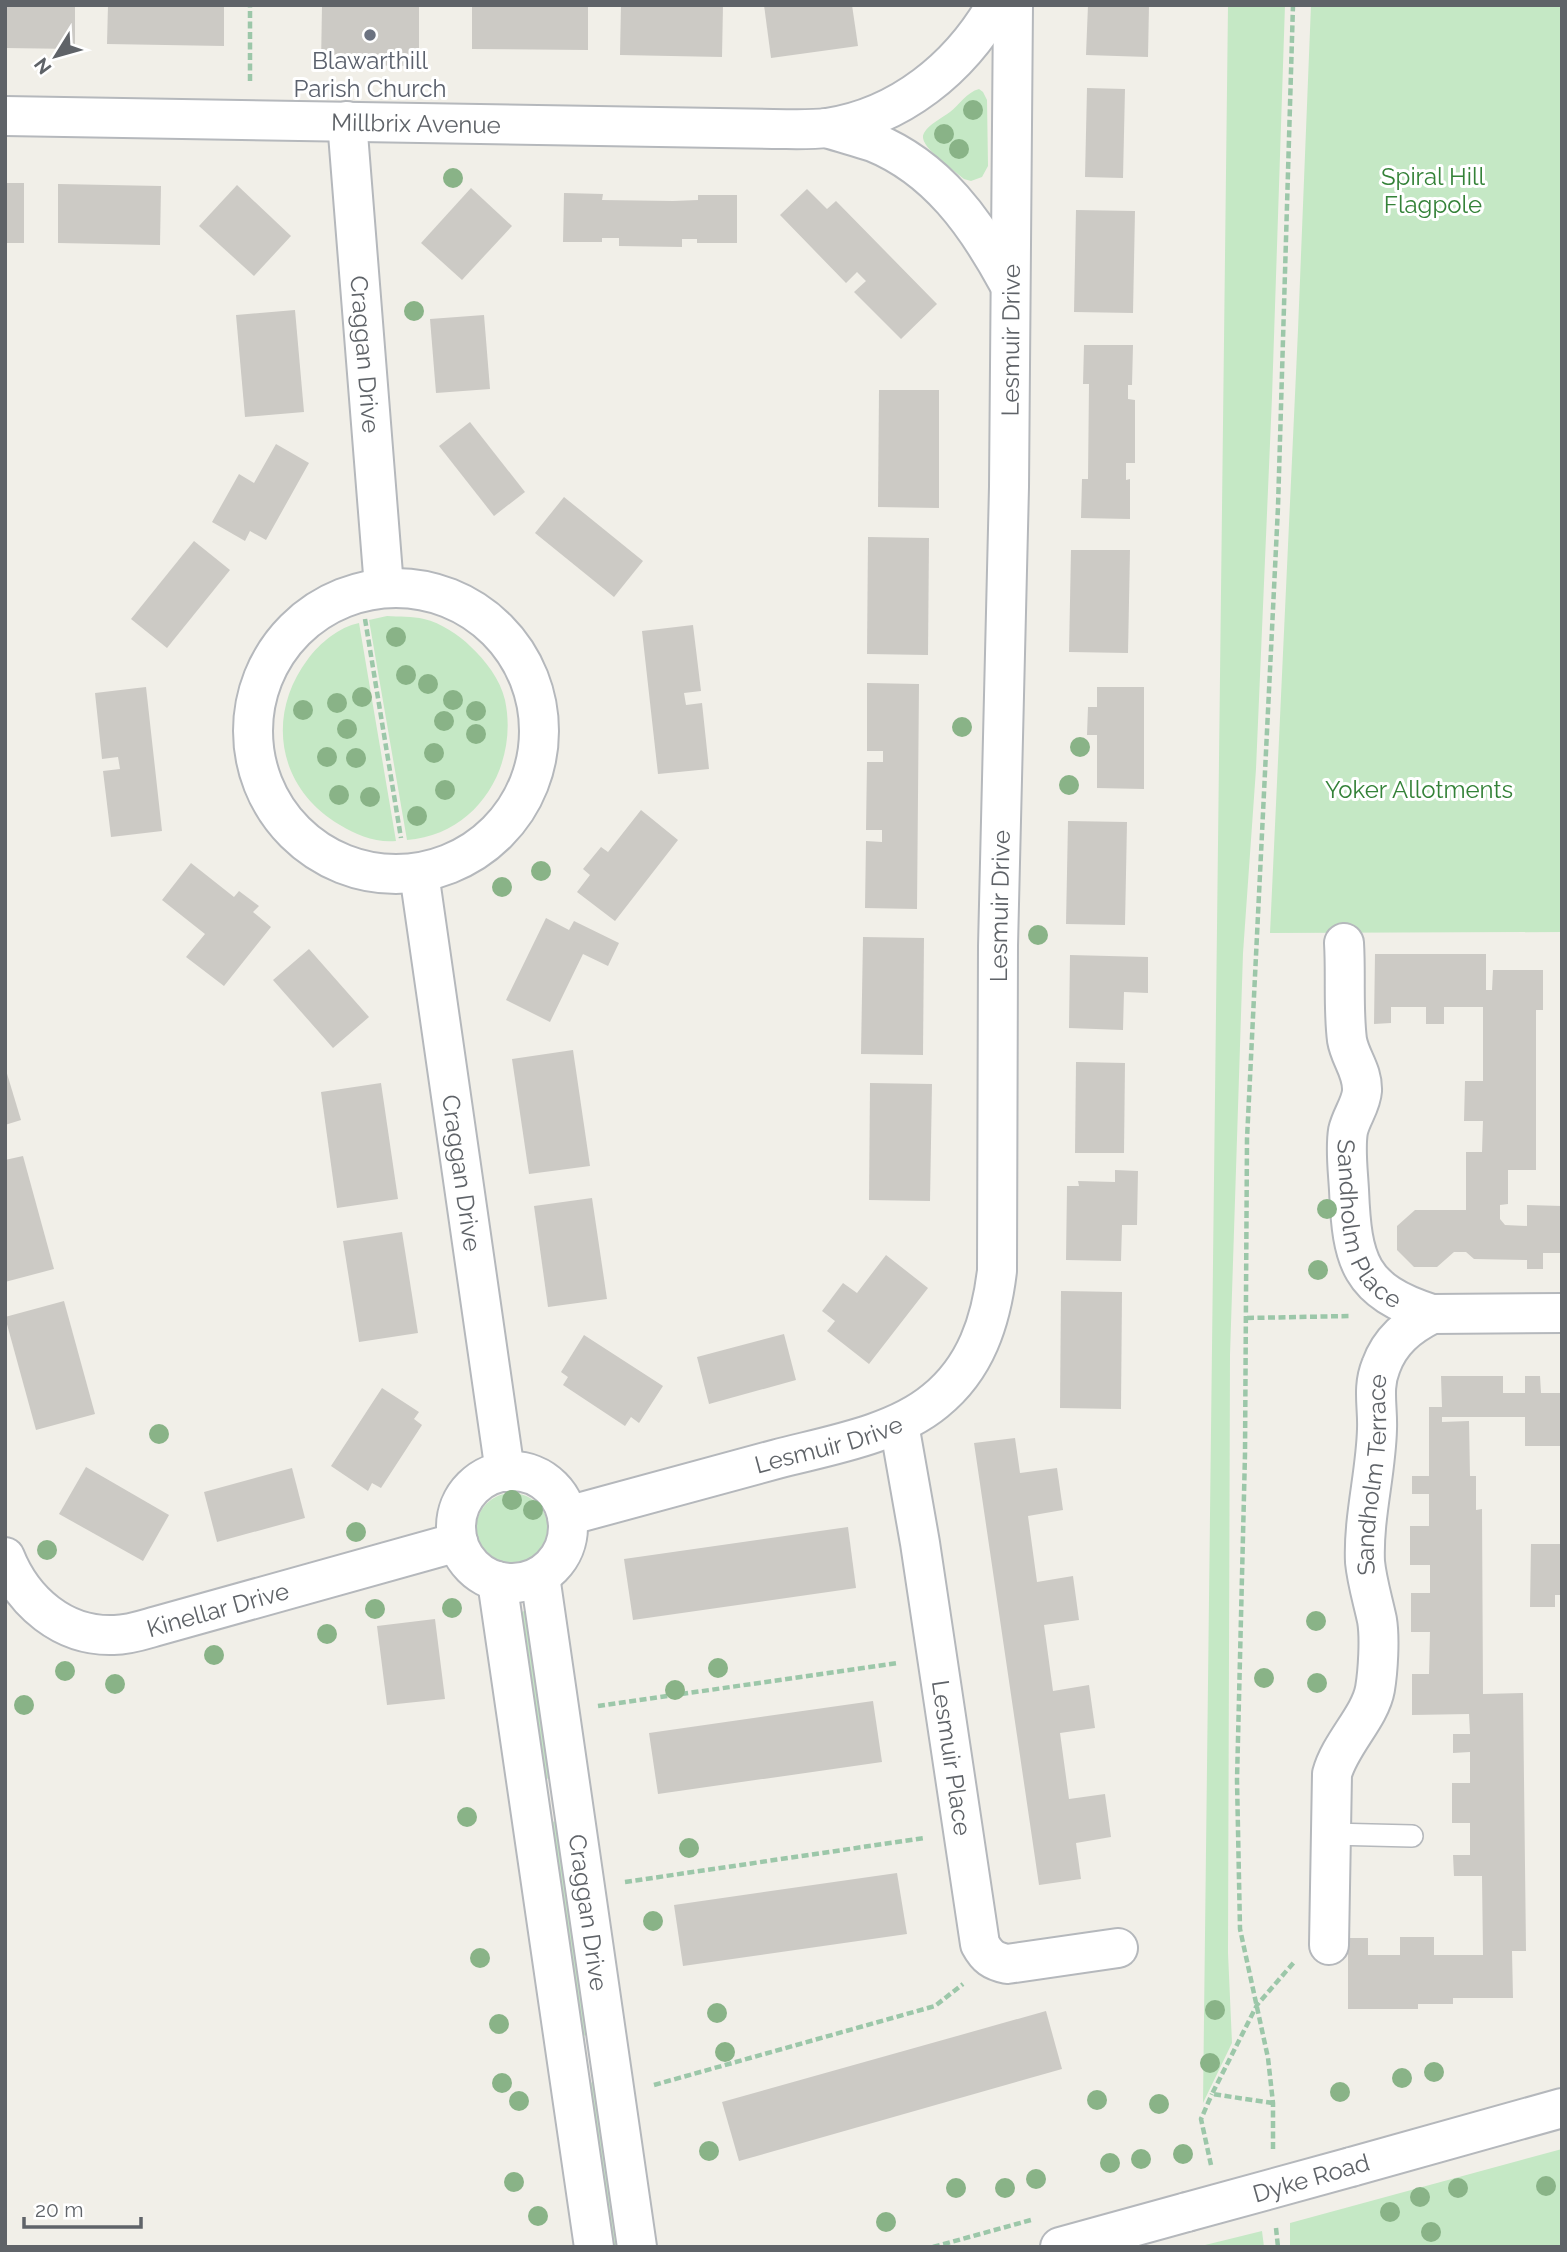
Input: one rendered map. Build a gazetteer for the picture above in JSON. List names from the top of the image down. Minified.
{"streets":{"street":["Millbrix Avenue","Lesmuir Drive","Craggan Drive","Sandholm Place","Sandholm Terrace","Kinellar Drive","Lesmuir Place","Dyke Road"]},"crossings":[["Millbrix Avenue","Lesmuir Drive"],["Millbrix Avenue","Craggan Drive"],["Lesmuir Drive","Craggan Drive"],["Lesmuir Drive","Kinellar Drive"],["Lesmuir Drive","Lesmuir Place"],["Craggan Drive","Kinellar Drive"],["Sandholm Place","Sandholm Terrace"]],"parks":["Spiral Hill Flagpole","Yoker Allotments"],"places":["Blawarthill Parish Church"],"scale_bar":"20 m","north":"bottom left"}
